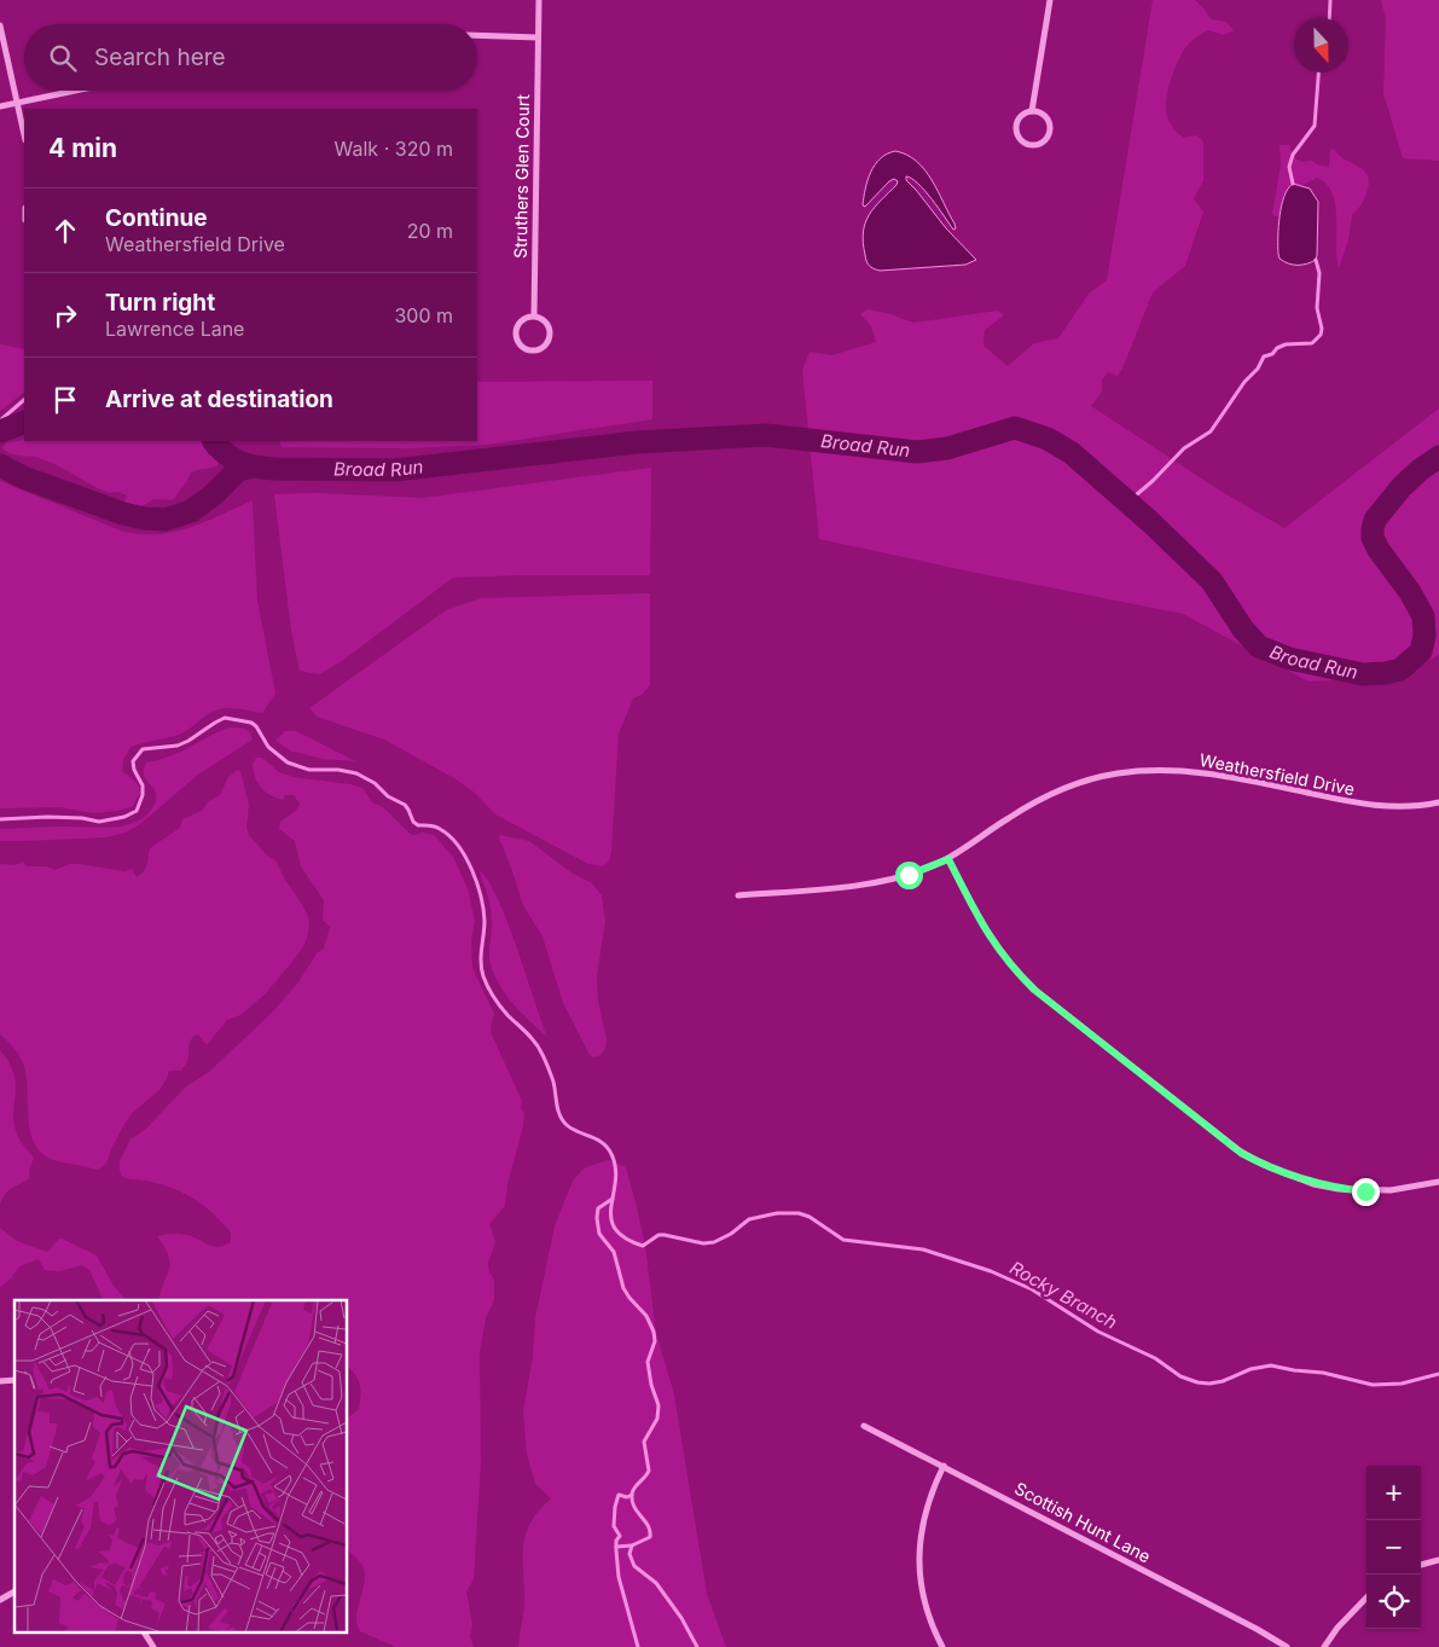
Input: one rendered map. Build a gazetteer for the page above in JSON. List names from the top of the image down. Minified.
{"streets":{"street":["Struthers Glen Court","Weathersfield Drive","Scottish Hunt Lane"]},"water":["Broad Run","Rocky Branch"],"north":"bottom","page":{"search":"Search here","heading":["4 min","Walk · 320 m"],"list":[["Continue","Weathersfield Drive","20 m"],["Turn right","Lawrence Lane","300 m"],"Arrive at destination"],"map_buttons":["+","−"]}}
